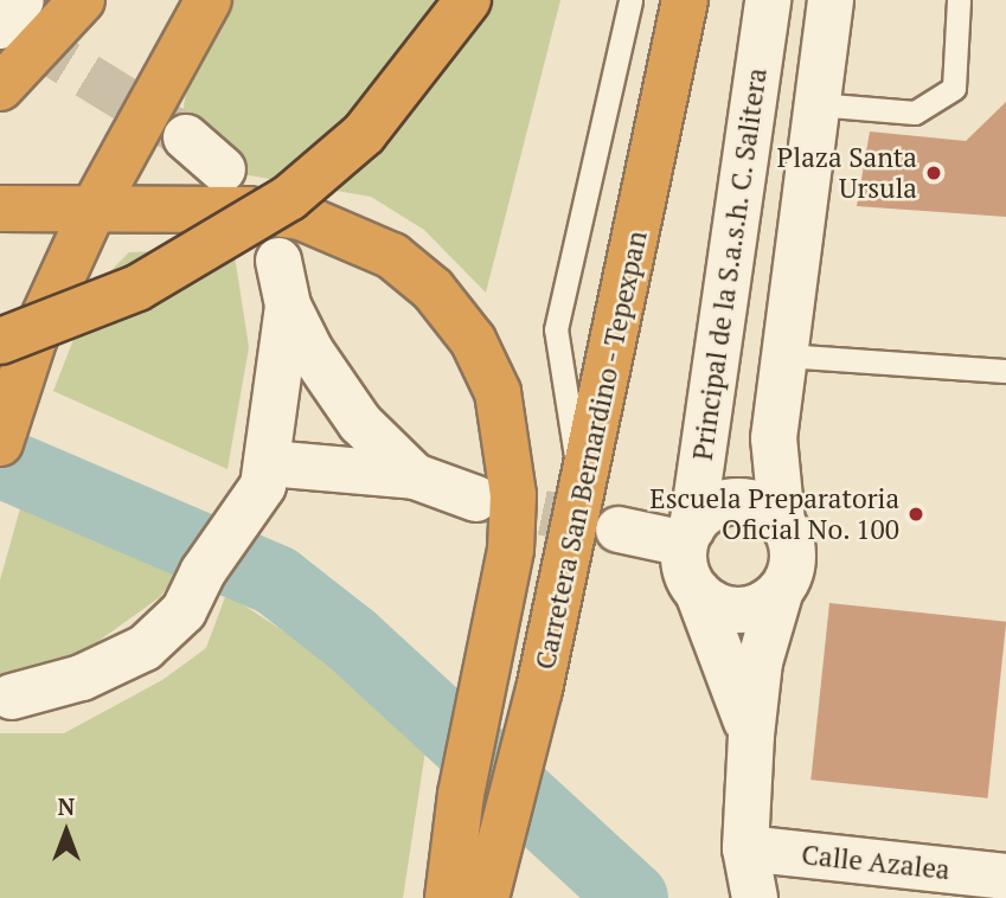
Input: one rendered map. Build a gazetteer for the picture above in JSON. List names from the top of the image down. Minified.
{"streets":{"highway":["Carretera San Bernardino - Tepexpan"],"street":["Principal de la S.a.s.h. C. Salitera","Calle Azalea"]},"places":["Plaza Santa Ursula","Escuela Preparatoria Oficial No. 100"],"north":"top"}
